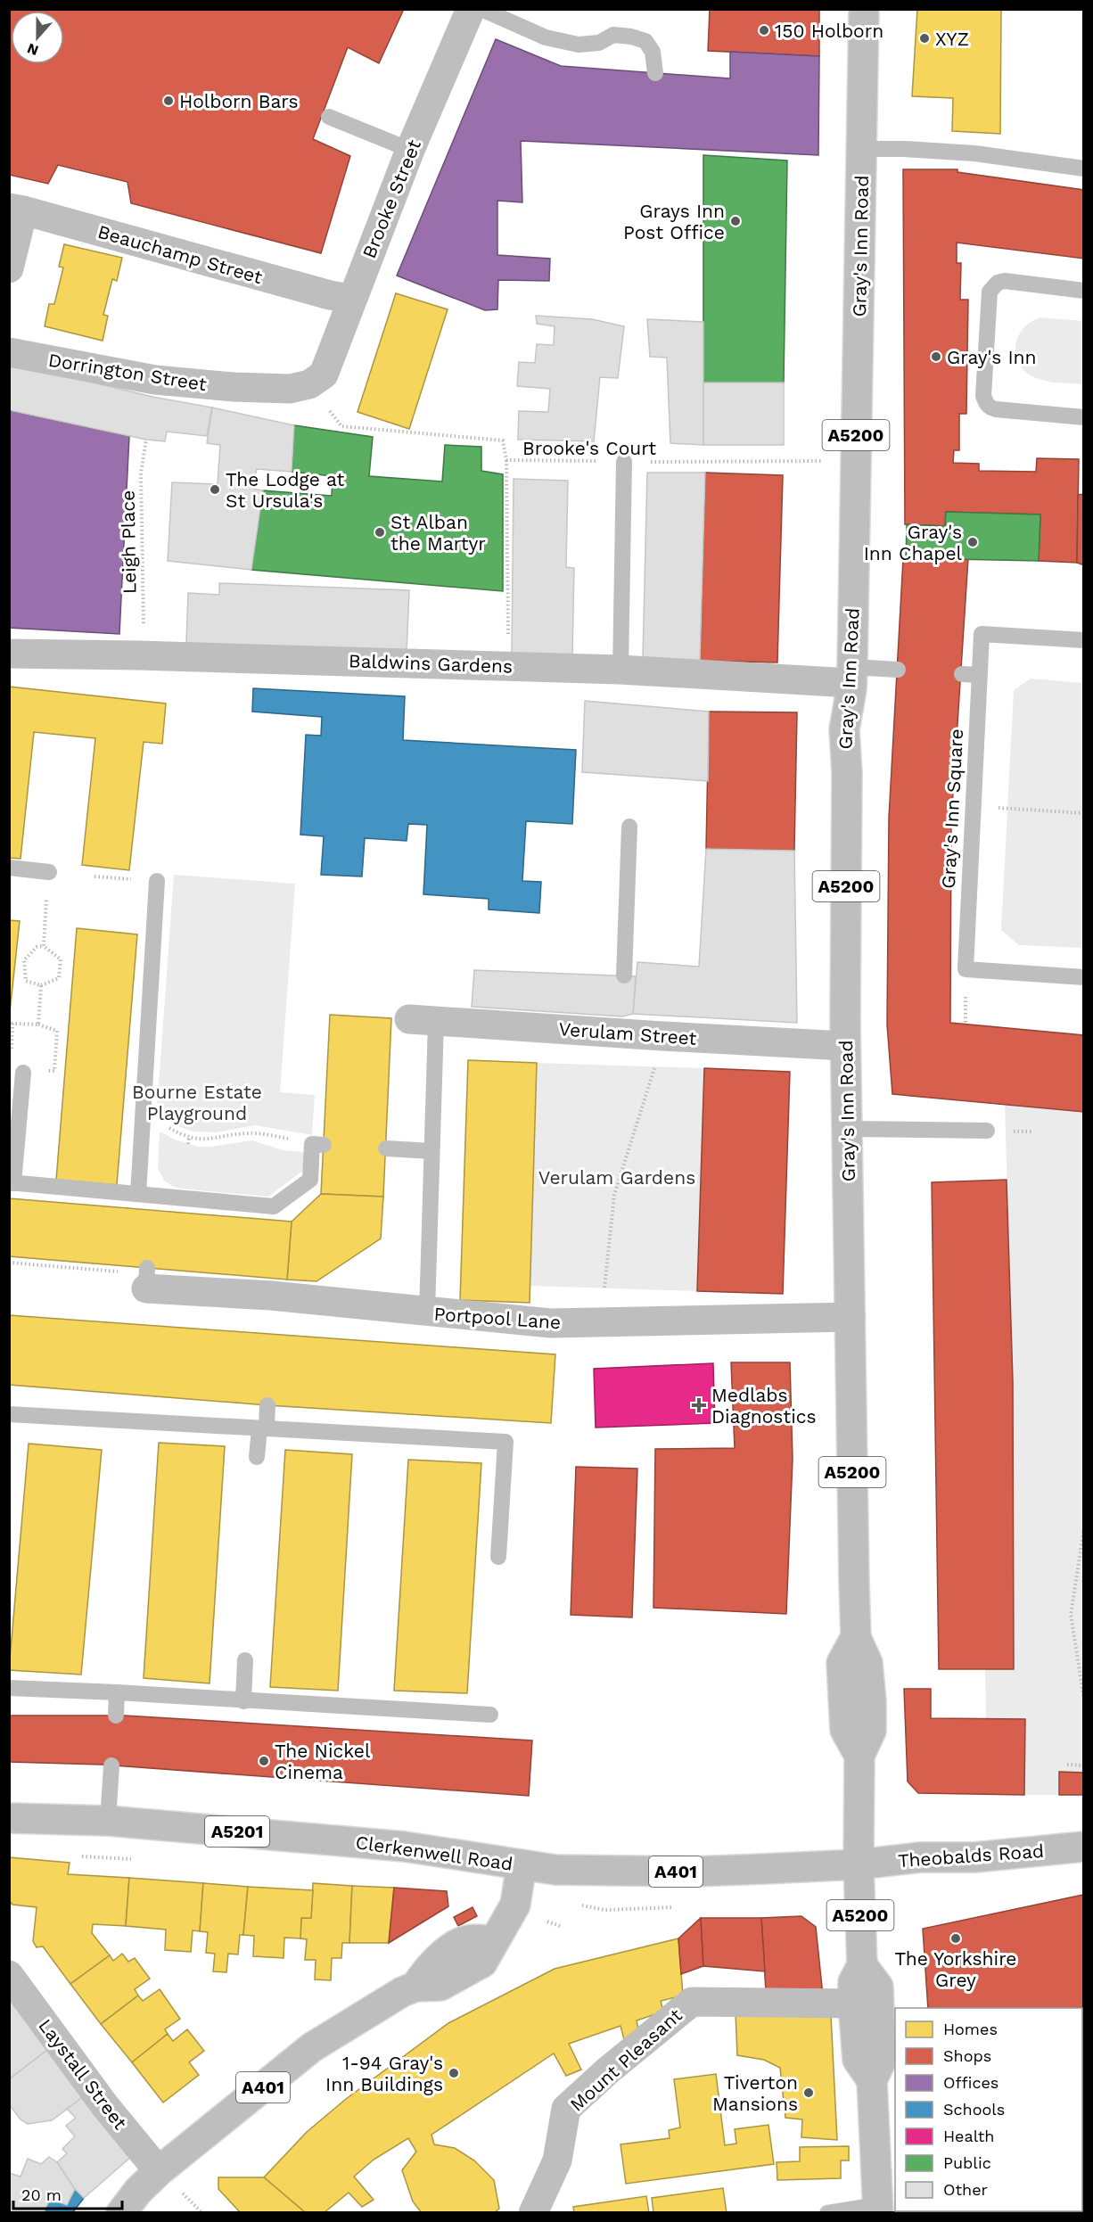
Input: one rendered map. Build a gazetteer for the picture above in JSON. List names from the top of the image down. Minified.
{"streets":{"main road":["Brooke Street","Gray's Inn Road","Beauchamp Street","Dorrington Street","A5200","Baldwins Gardens","Verulam Street","Portpool Lane","A5201","Clerkenwell Road","Theobalds Road","A401","Mount Pleasant","Laystall Street"],"lane":["Gray's Inn Square"],"path":["Brooke's Court","Leigh Place"]},"crossings":[["Brooke Street","Beauchamp Street"],["Brooke Street","Dorrington Street"],["Brooke Street","Brooke's Court"],["Gray's Inn Road","Baldwins Gardens"],["Gray's Inn Road","Verulam Street"],["Gray's Inn Road","Portpool Lane"],["Gray's Inn Road","Clerkenwell Road"],["Gray's Inn Road","Theobalds Road"],["Gray's Inn Road","Mount Pleasant"],["Dorrington Street","Brooke's Court"],["Clerkenwell Road","Theobalds Road"],["Clerkenwell Road","A401"],["A401","Laystall Street"]],"parks":["Bourne Estate Playground","Verulam Gardens"],"places":{"other":["150 Holborn","XYZ","Holborn Bars","Grays Inn Post Office","Gray's Inn","The Lodge at St Ursula's","St Alban the Martyr","Gray's Inn Chapel","The Nickel Cinema","The Yorkshire Grey","1-94 Gray's Inn Buildings","Tiverton Mansions"],"health":["Medlabs Diagnostics"]},"legend":["Homes","Shops","Offices","Schools","Health","Public","Other"],"scale_bar":"20 m","north":"bottom"}
